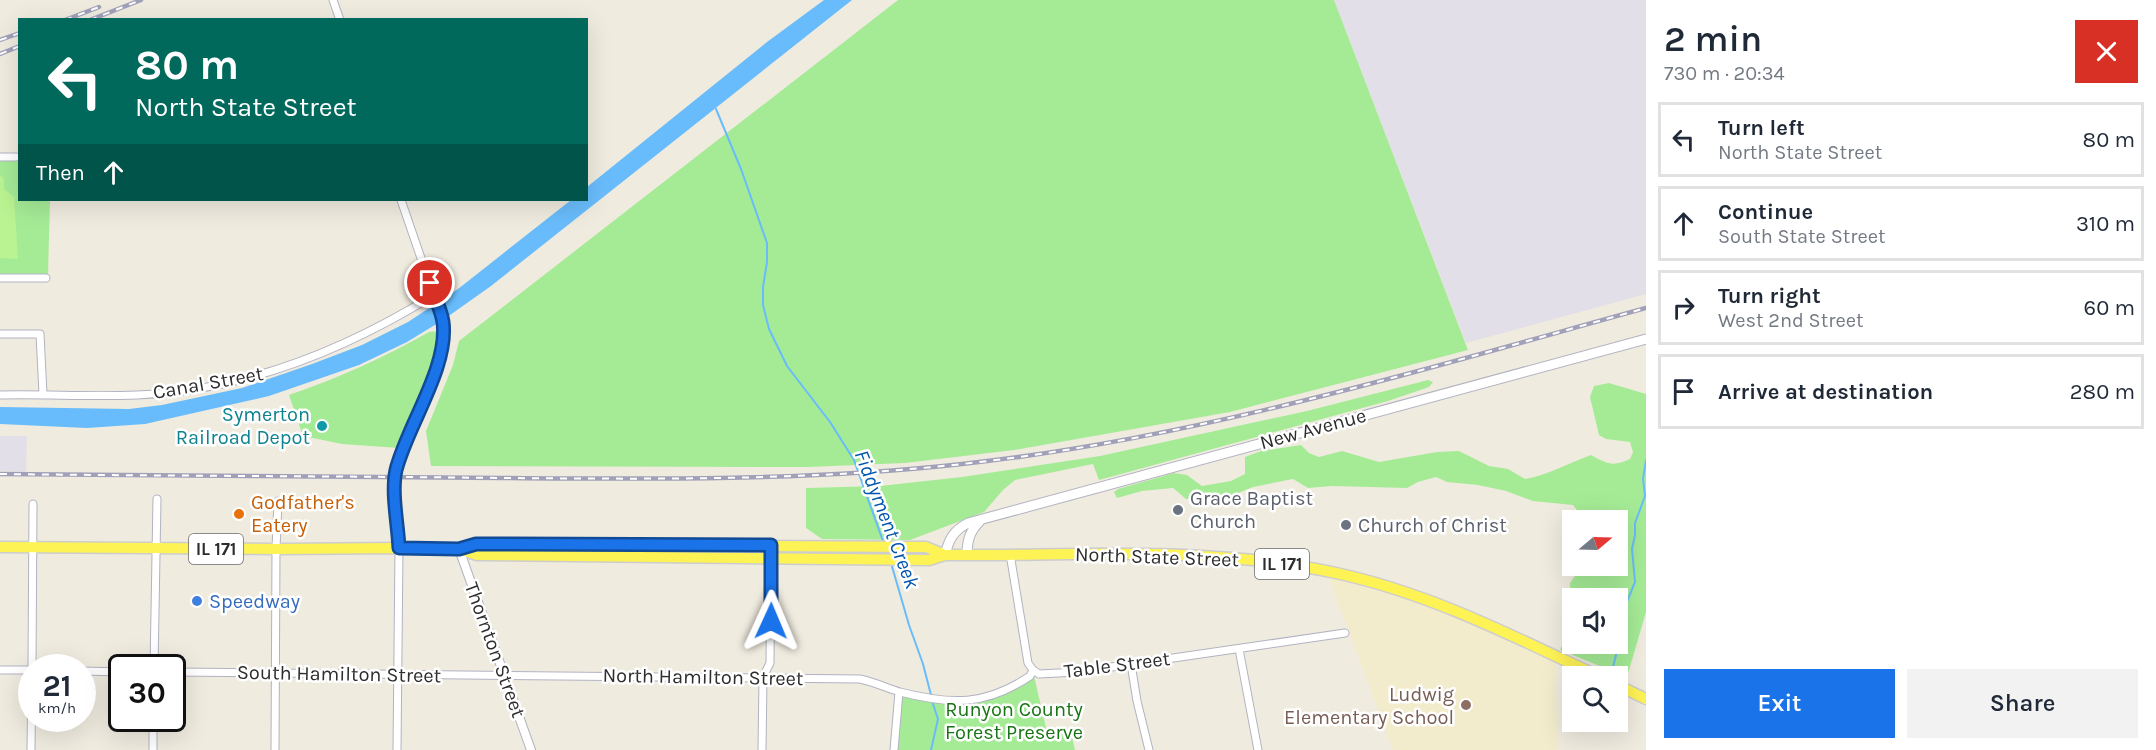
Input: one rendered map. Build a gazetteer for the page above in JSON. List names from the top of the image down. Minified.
{"streets":{"main road":["New Avenue","IL 171","North State Street"],"street":["Canal Street","Thornton Street","Table Street","South Hamilton Street","North Hamilton Street"]},"crossings":[["New Avenue","North State Street"],["IL 171","North State Street"],["IL 171","Thornton Street"],["North State Street","Thornton Street"],["Thornton Street","South Hamilton Street"],["Thornton Street","North Hamilton Street"],["South Hamilton Street","North Hamilton Street"]],"water":["Fiddyment Creek"],"parks":["Runyon County Forest Preserve"],"places":["Symerton Railroad Depot","Grace Baptist Church","Godfather's Eatery","Church of Christ","Speedway","Ludwig Elementary School"],"north":"right","page":{"heading":["2 min","730 m · 20:34"],"turn":["80 m","North State Street"],"list":[{"name":"Turn left","note":"North State Street","value":"80 m"},{"name":"Continue","note":"South State Street","value":"310 m"},{"name":"Turn right","note":"West 2nd Street","value":"60 m"},{"name":"Arrive at destination","value":"280 m"}],"then":"Then","speed":"21 km/h","limit":"30","buttons":["Exit","Share"]}}
